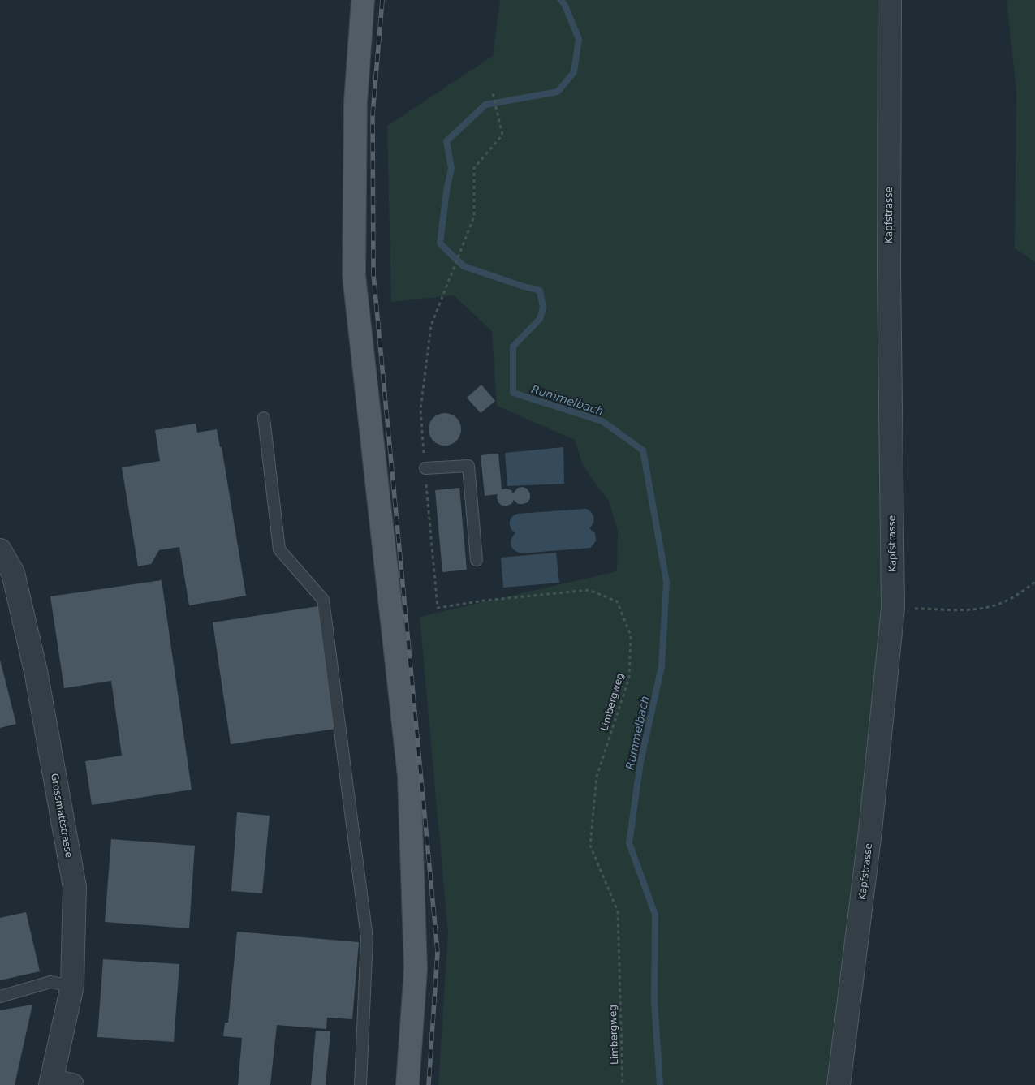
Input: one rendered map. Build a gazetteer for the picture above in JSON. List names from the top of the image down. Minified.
{"streets":{"street":["Kapfstrasse","Grossmattstrasse"],"path":["Limbergweg"]},"water":["Rummelbach"]}
